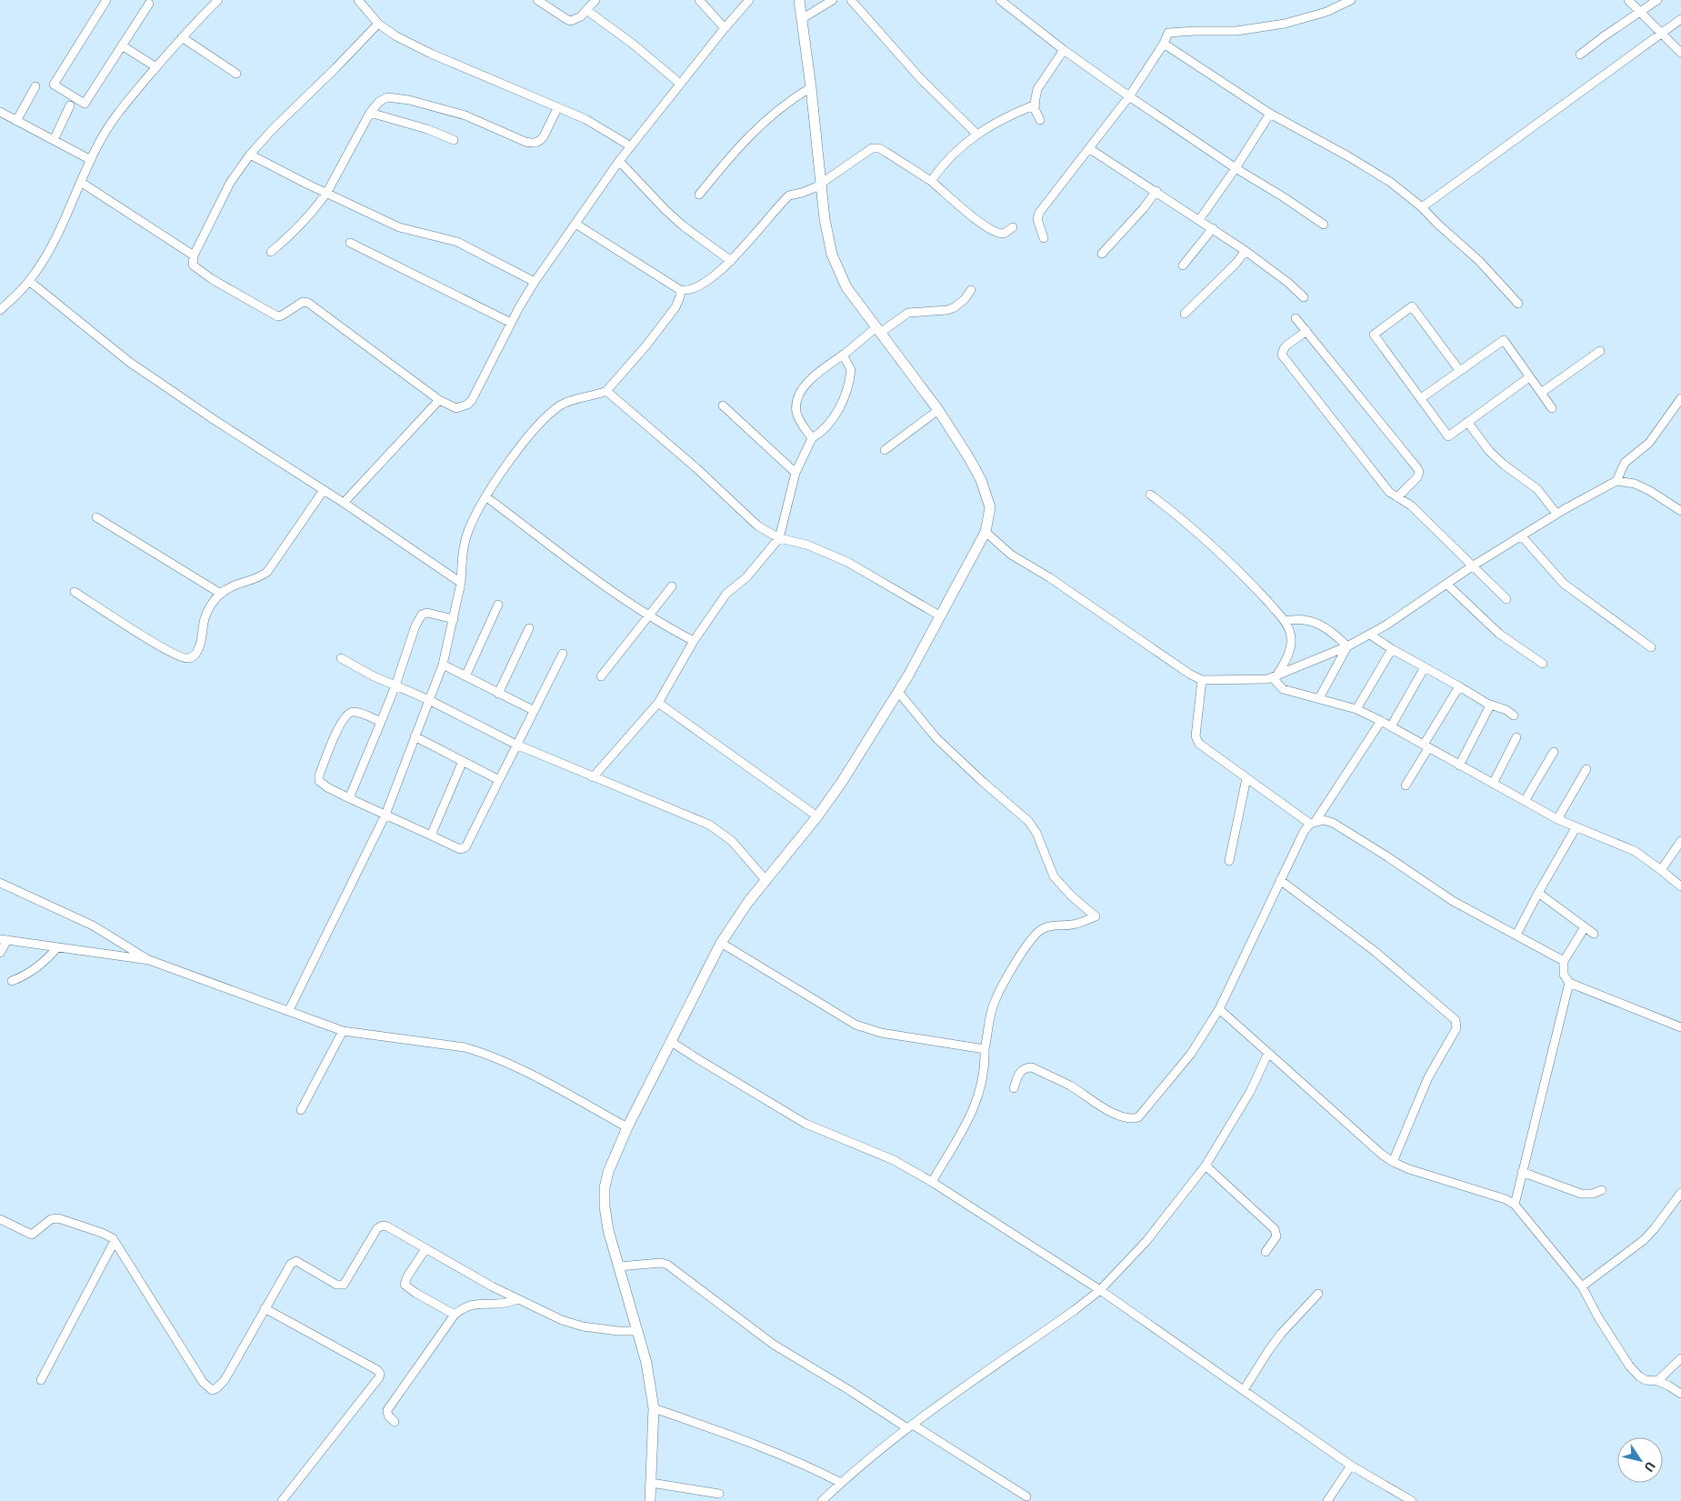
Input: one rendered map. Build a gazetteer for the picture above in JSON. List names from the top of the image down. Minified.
{"north":"bottom right"}
